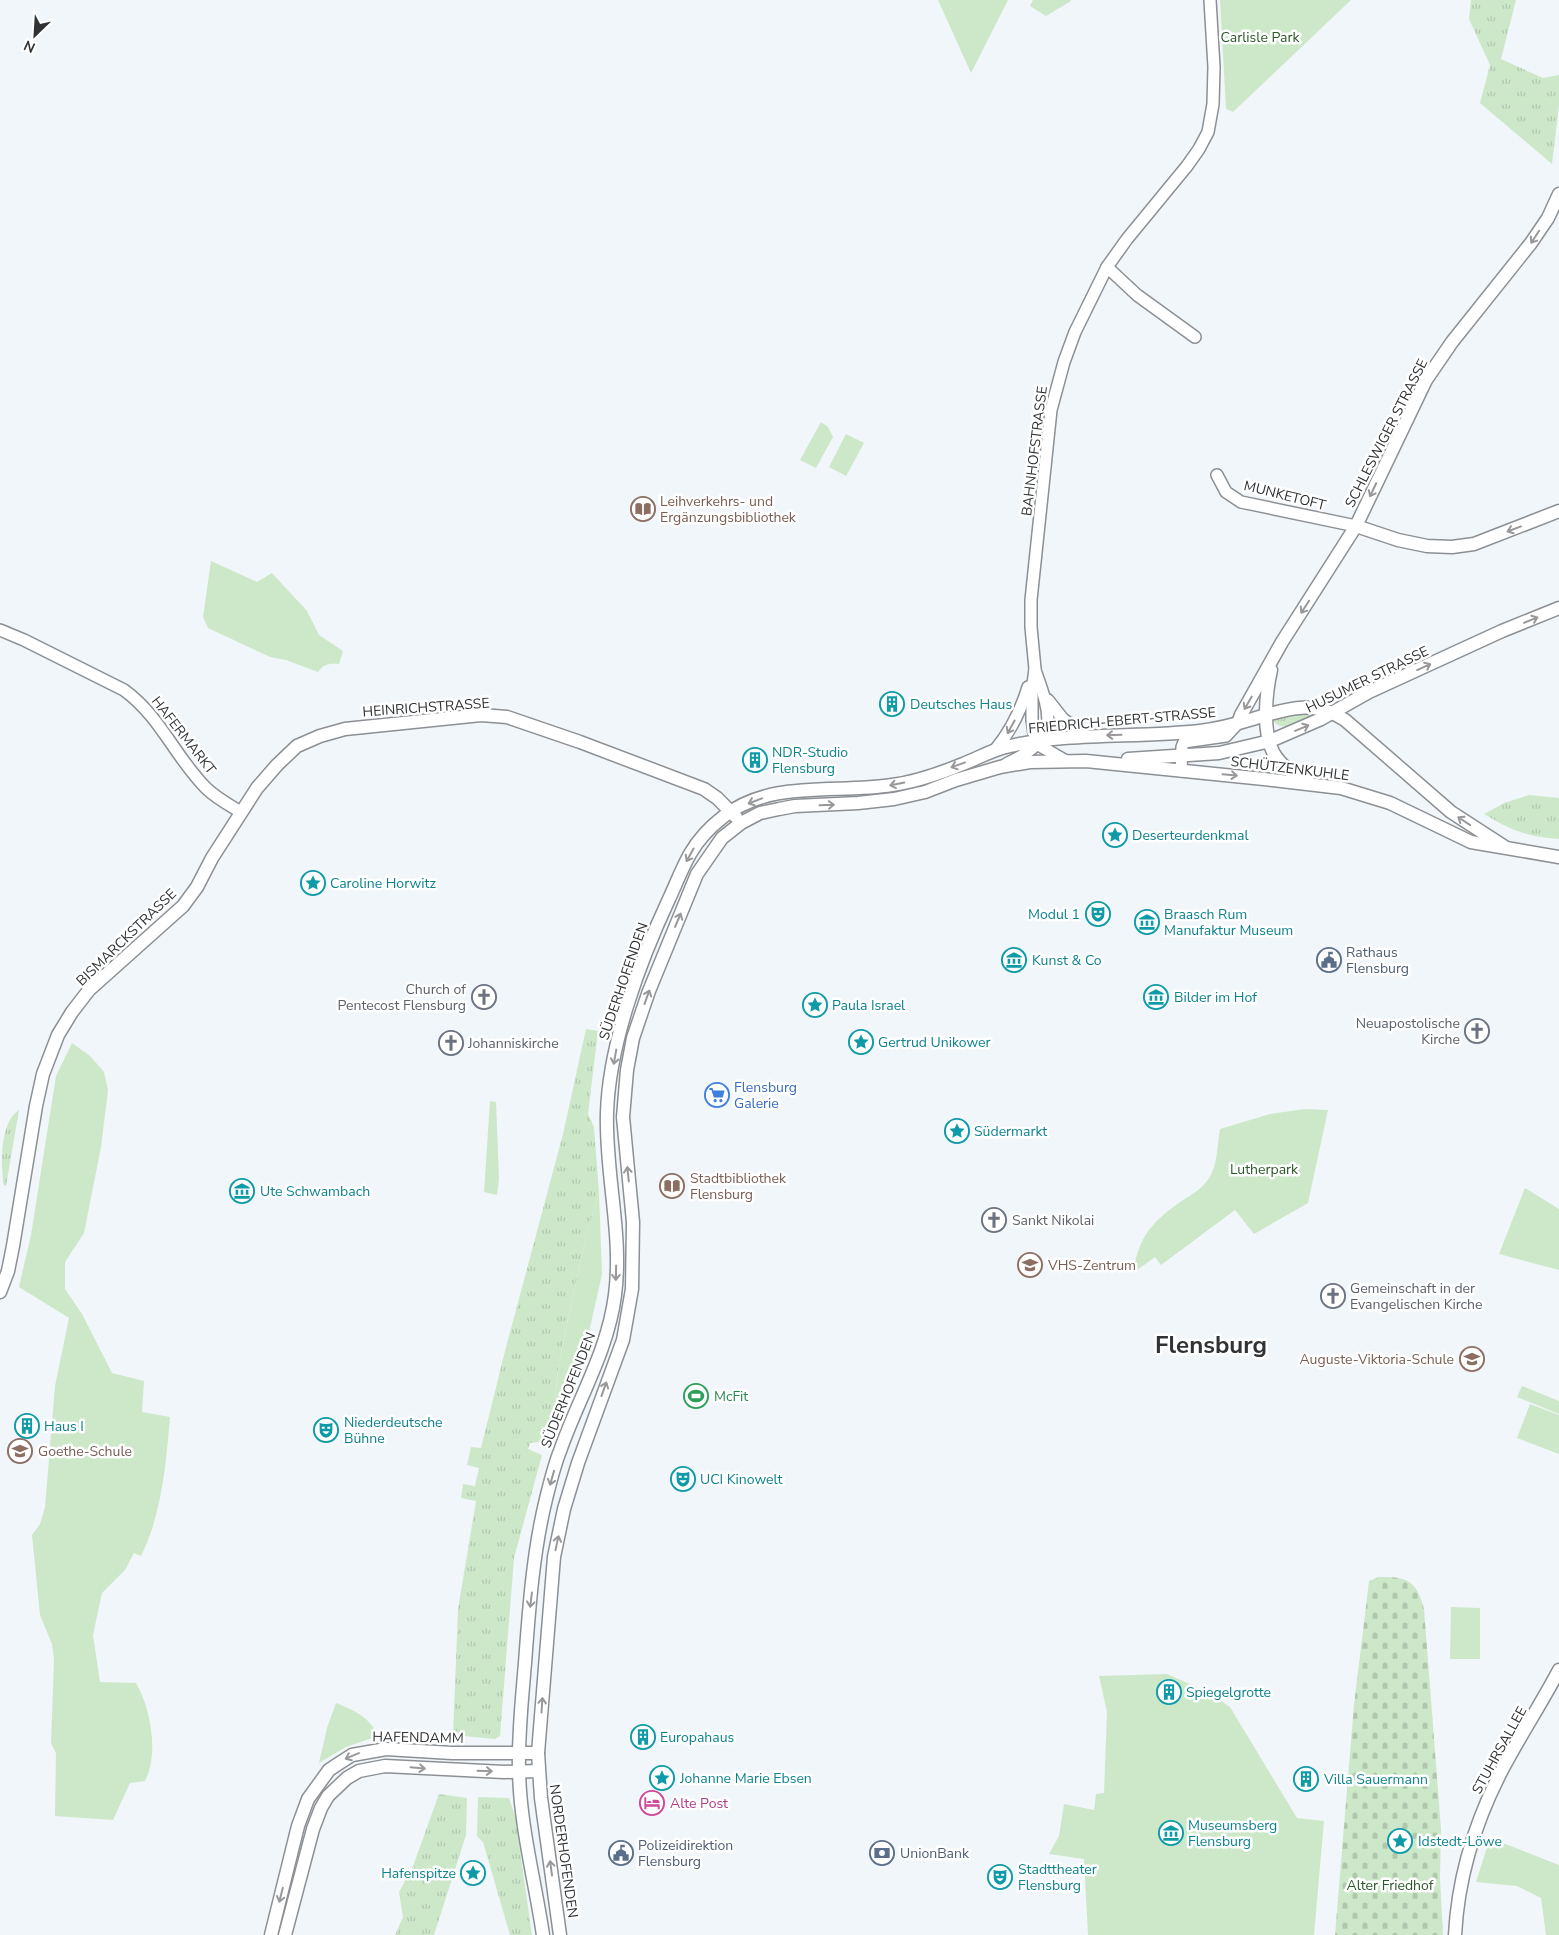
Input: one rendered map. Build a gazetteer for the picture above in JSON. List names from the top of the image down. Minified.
{"streets":{"main road":["SCHLESWIGER STRASSE","MUNKETOFT","HUSUMER STRASSE","HEINRICHSTRASSE","FRIEDRICH-EBERT-STRASSE","SCHÜTZENKUHLE","BISMARCKSTRASSE","SÜDERHOFENDEN","HAFENDAMM","STUHRSALLEE","NORDERHOFENDEN"],"street":["BAHNHOFSTRASSE","HAFERMARKT"]},"crossings":[["SCHLESWIGER STRASSE","MUNKETOFT"],["SCHLESWIGER STRASSE","FRIEDRICH-EBERT-STRASSE"],["BAHNHOFSTRASSE","FRIEDRICH-EBERT-STRASSE"],["HUSUMER STRASSE","SCHÜTZENKUHLE"],["HEINRICHSTRASSE","FRIEDRICH-EBERT-STRASSE"],["HEINRICHSTRASSE","HAFERMARKT"],["HEINRICHSTRASSE","BISMARCKSTRASSE"],["HEINRICHSTRASSE","SÜDERHOFENDEN"],["FRIEDRICH-EBERT-STRASSE","SCHÜTZENKUHLE"],["FRIEDRICH-EBERT-STRASSE","SÜDERHOFENDEN"],["HAFERMARKT","BISMARCKSTRASSE"],["SÜDERHOFENDEN","HAFENDAMM"],["SÜDERHOFENDEN","NORDERHOFENDEN"]],"one_way":["SCHLESWIGER STRASSE","MUNKETOFT","HUSUMER STRASSE","HAFENDAMM","NORDERHOFENDEN"],"districts":["Flensburg"],"parks":["Carlisle Park","Lutherpark","Alter Friedhof"],"places":{"library":["Leihverkehrs- und Ergänzungsbibliothek","Stadtbibliothek Flensburg"],"building":["Deutsches Haus","NDR-Studio Flensburg","Haus I","Spiegelgrotte","Europahaus","Villa Sauermann"],"place":["Deserteurdenkmal","Caroline Horwitz","Paula Israel","Gertrud Unikower","Südermarkt","Johanne Marie Ebsen","Idstedt-Löwe","Hafenspitze"],"theatre":["Modul 1","Niederdeutsche Bühne","UCI Kinowelt","Stadttheater Flensburg"],"museum":["Braasch Rum Manufaktur Museum","Kunst & Co","Bilder im Hof","Ute Schwambach","Museumsberg Flensburg"],"public building":["Rathaus Flensburg","Polizeidirektion Flensburg"],"church":["Church of Pentecost Flensburg","Neuapostolische Kirche","Johanniskirche","Sankt Nikolai","Gemeinschaft in der Evangelischen Kirche"],"supermarket":["Flensburg Galerie"],"school or university":["VHS-Zentrum","Auguste-Viktoria-Schule","Goethe-Schule"],"sports":["McFit"],"hotel":["Alte Post"],"bank":["UnionBank"]},"north":"bottom left"}
